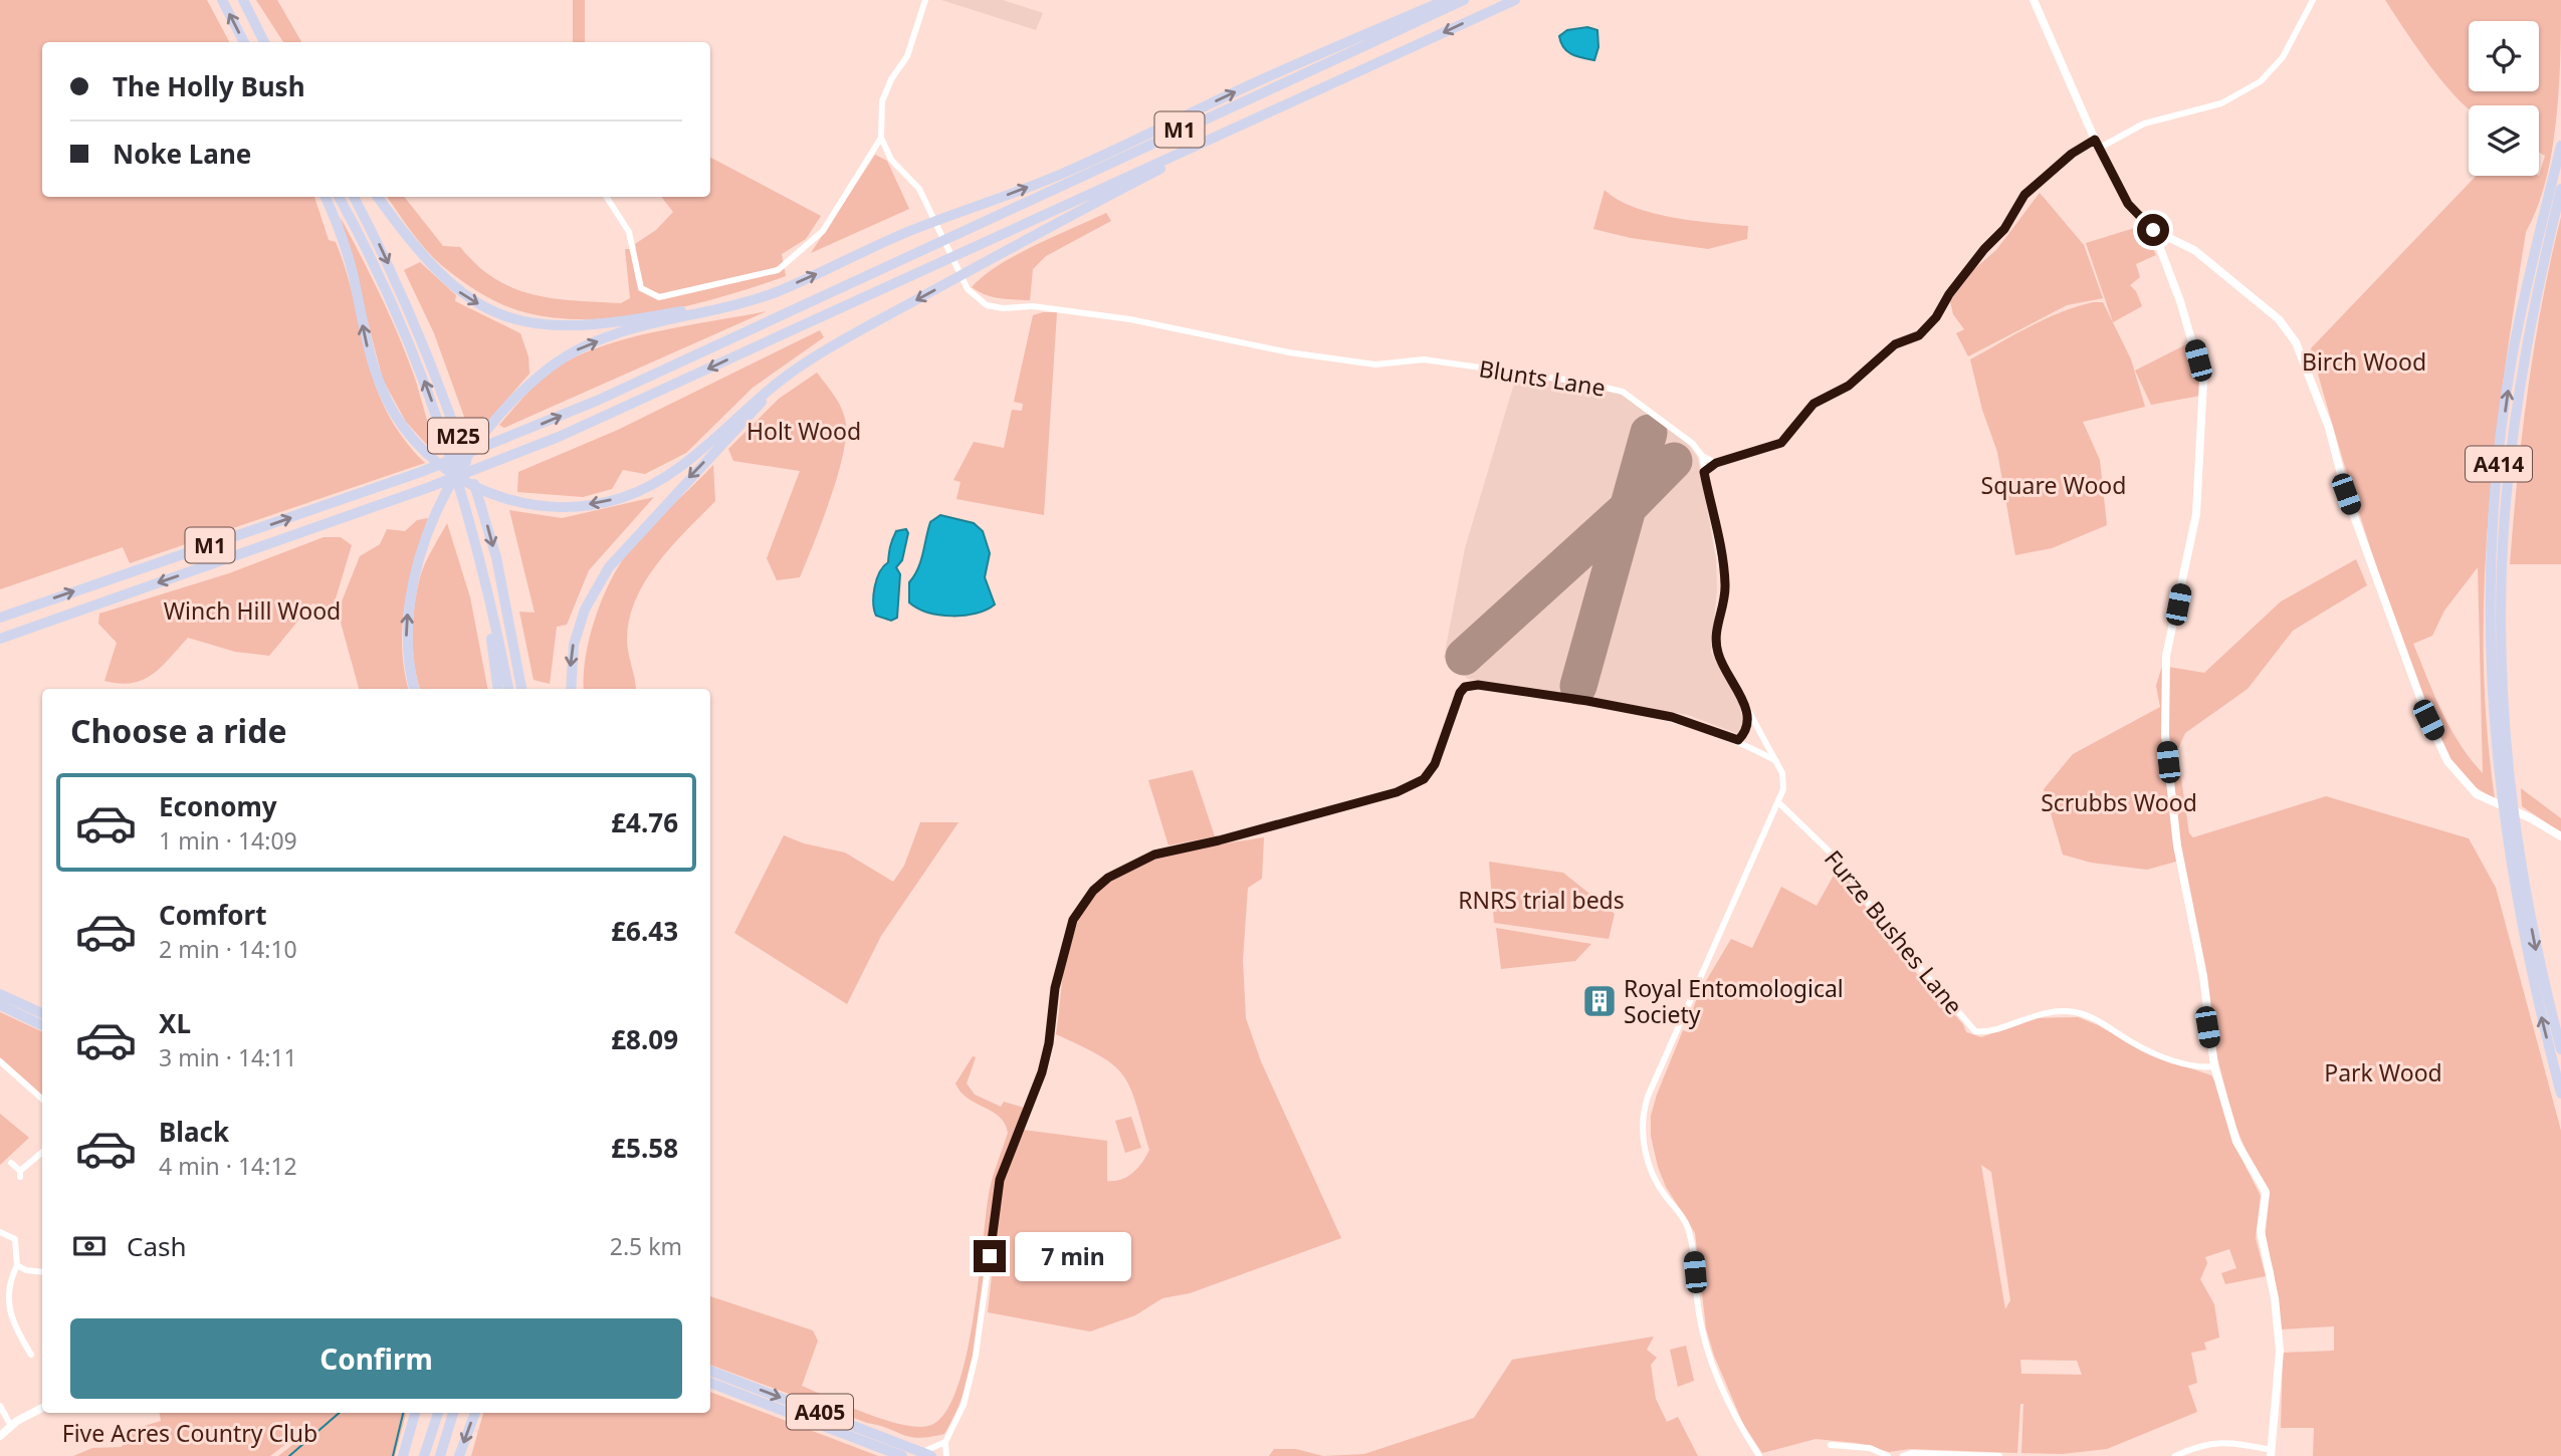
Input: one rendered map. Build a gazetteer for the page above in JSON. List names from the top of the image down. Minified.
{"streets":{"highway":["M1","M25","A414","A405"],"street":["Blunts Lane","Furze Bushes Lane"]},"parks":["Birch Wood","Holt Wood","Square Wood","Winch Hill Wood","Scrubbs Wood","RNRS trial beds","Park Wood","Five Acres Country Club"],"places":{"building":["Royal Entomological Society"]},"page":{"banner":["The Holly Bush","Noke Lane"],"heading":"Choose a ride","list":[{"name":"Economy","note":"1 min · 14:09","value":"£4.76"},{"name":"Comfort","note":"2 min · 14:10","value":"£6.43"},{"name":"XL","note":"3 min · 14:11","value":"£8.09"},{"name":"Black","note":"4 min · 14:12","value":"£5.58"}],"pay":["Cash","2.5 km"],"bubble":"7 min","buttons":"Confirm"}}
